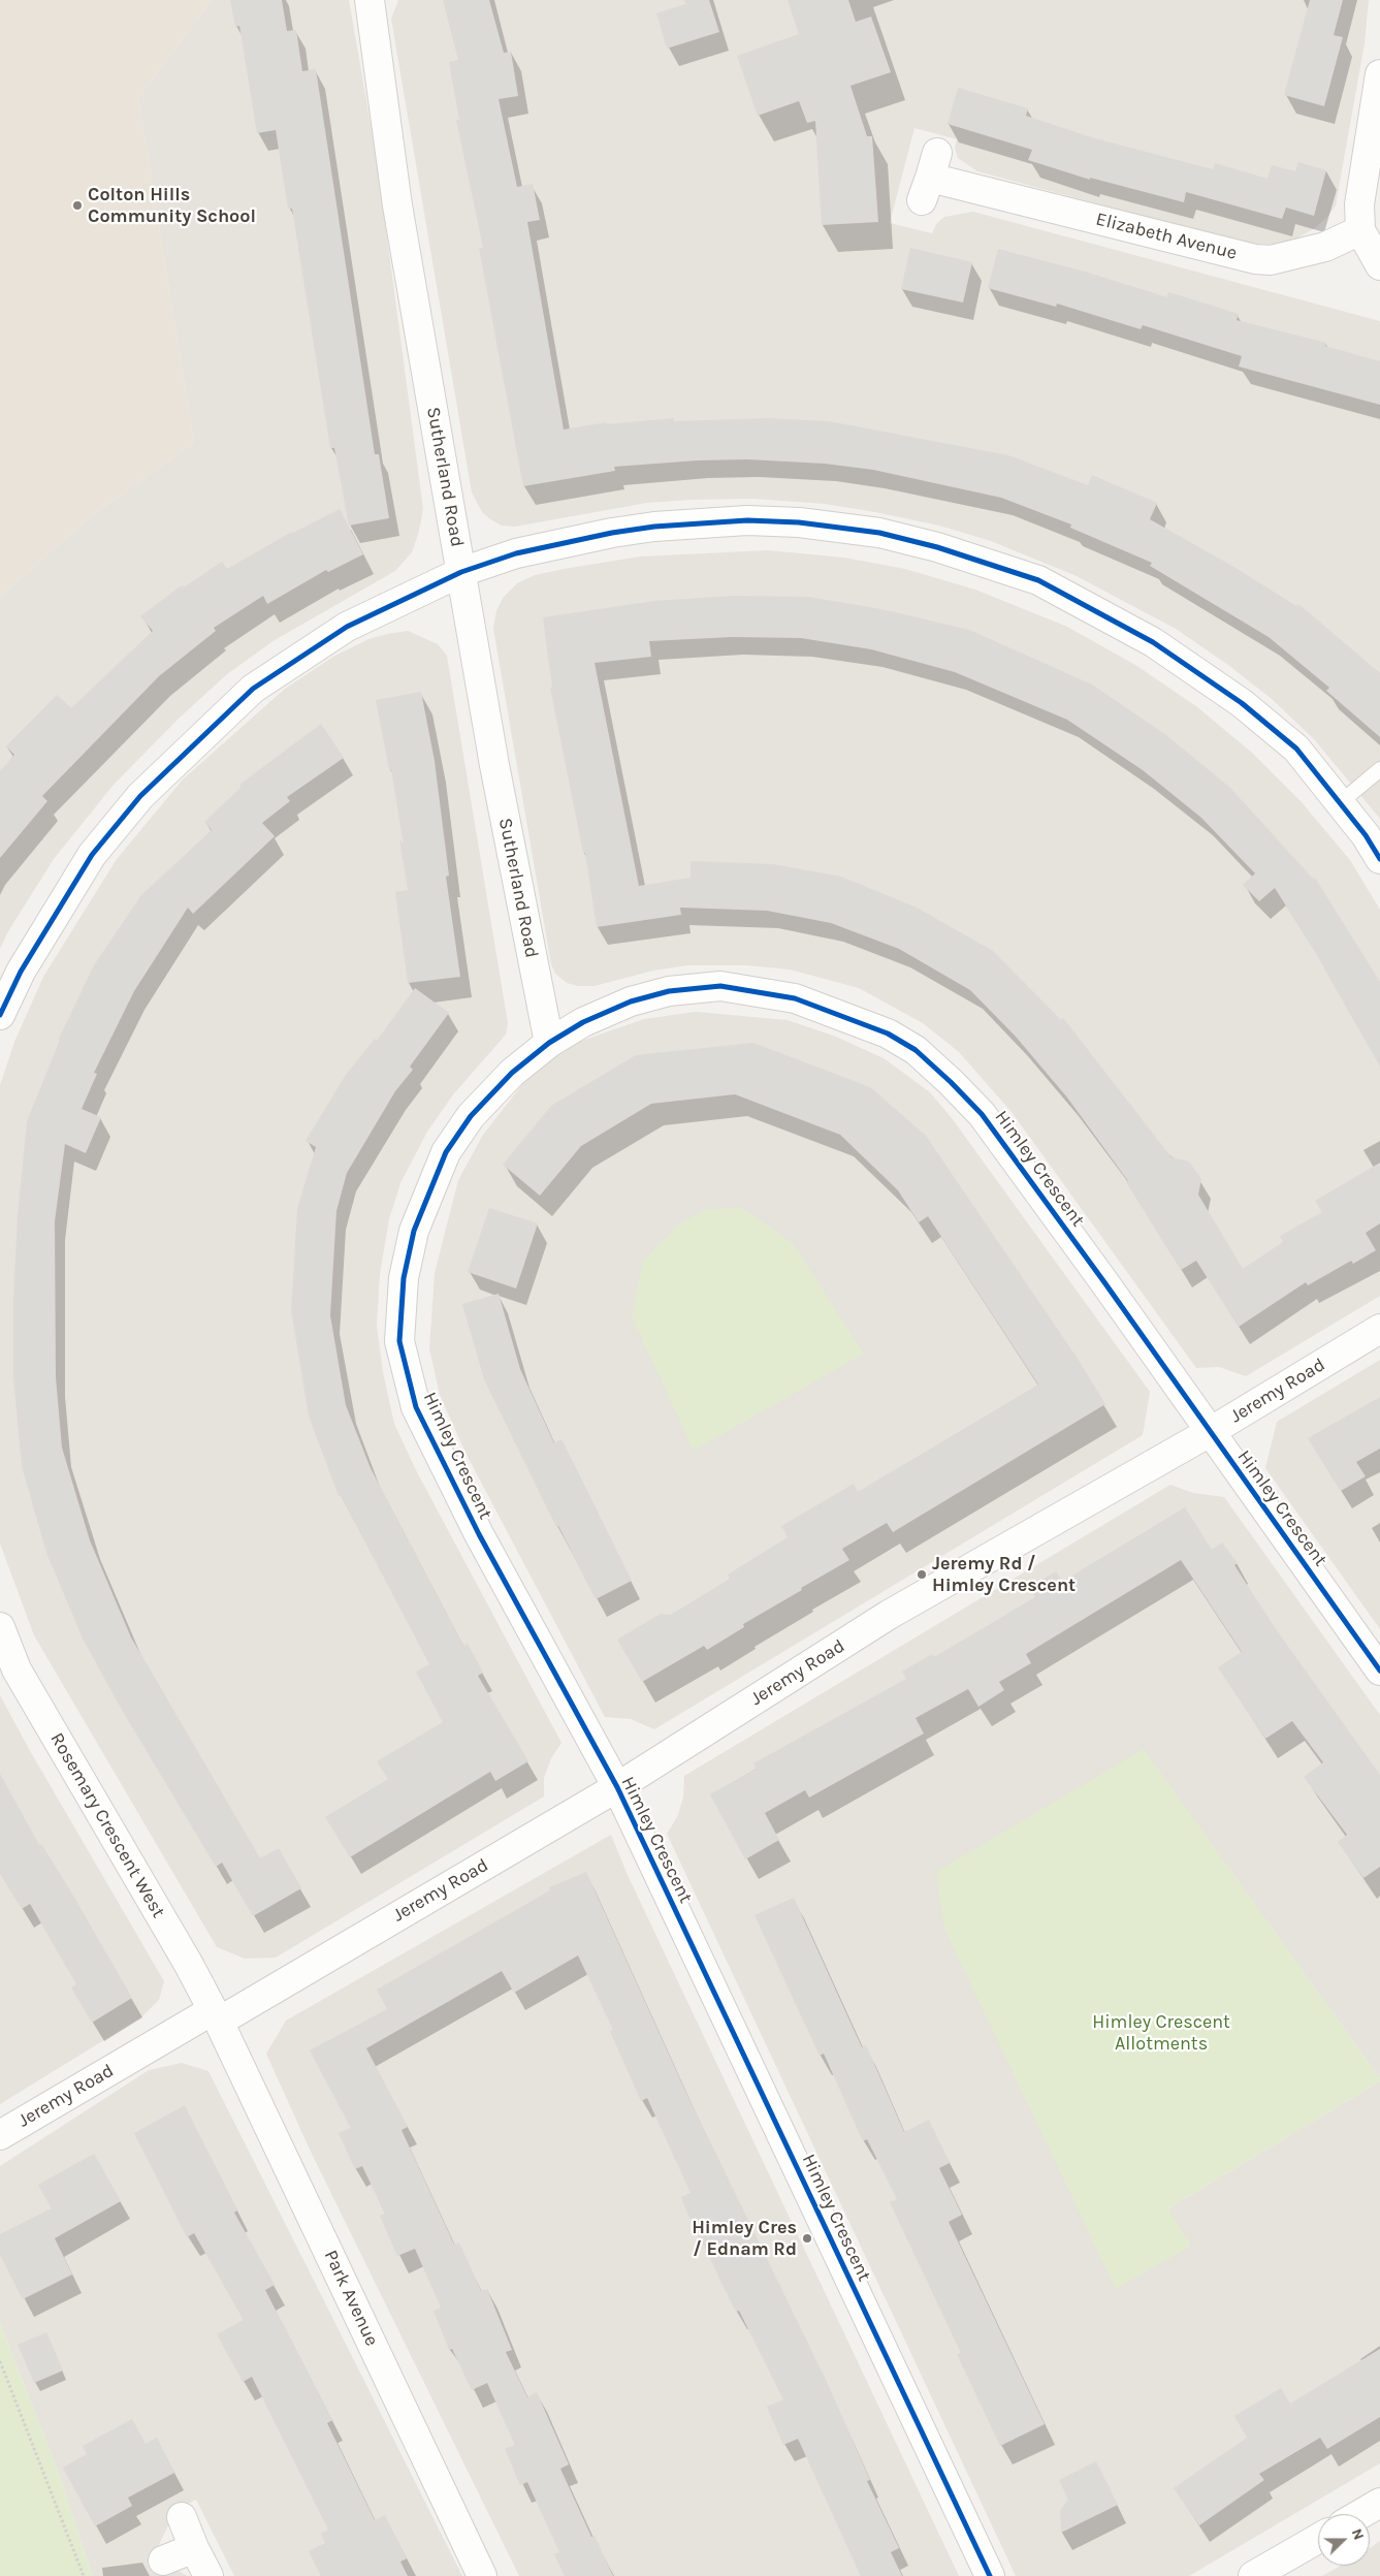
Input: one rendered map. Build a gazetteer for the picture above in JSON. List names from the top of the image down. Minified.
{"streets":{"street":["Elizabeth Avenue","Sutherland Road","Himley Crescent","Jeremy Road","Rosemary Crescent West","Park Avenue"]},"crossings":[["Sutherland Road","Himley Crescent"],["Himley Crescent","Jeremy Road"],["Jeremy Road","Rosemary Crescent West"],["Jeremy Road","Park Avenue"],["Rosemary Crescent West","Park Avenue"]],"parks":["Himley Crescent Allotments"],"places":["Colton Hills Community School","Jeremy Rd / Himley Crescent","Himley Cres / Ednam Rd"],"north":"right"}
